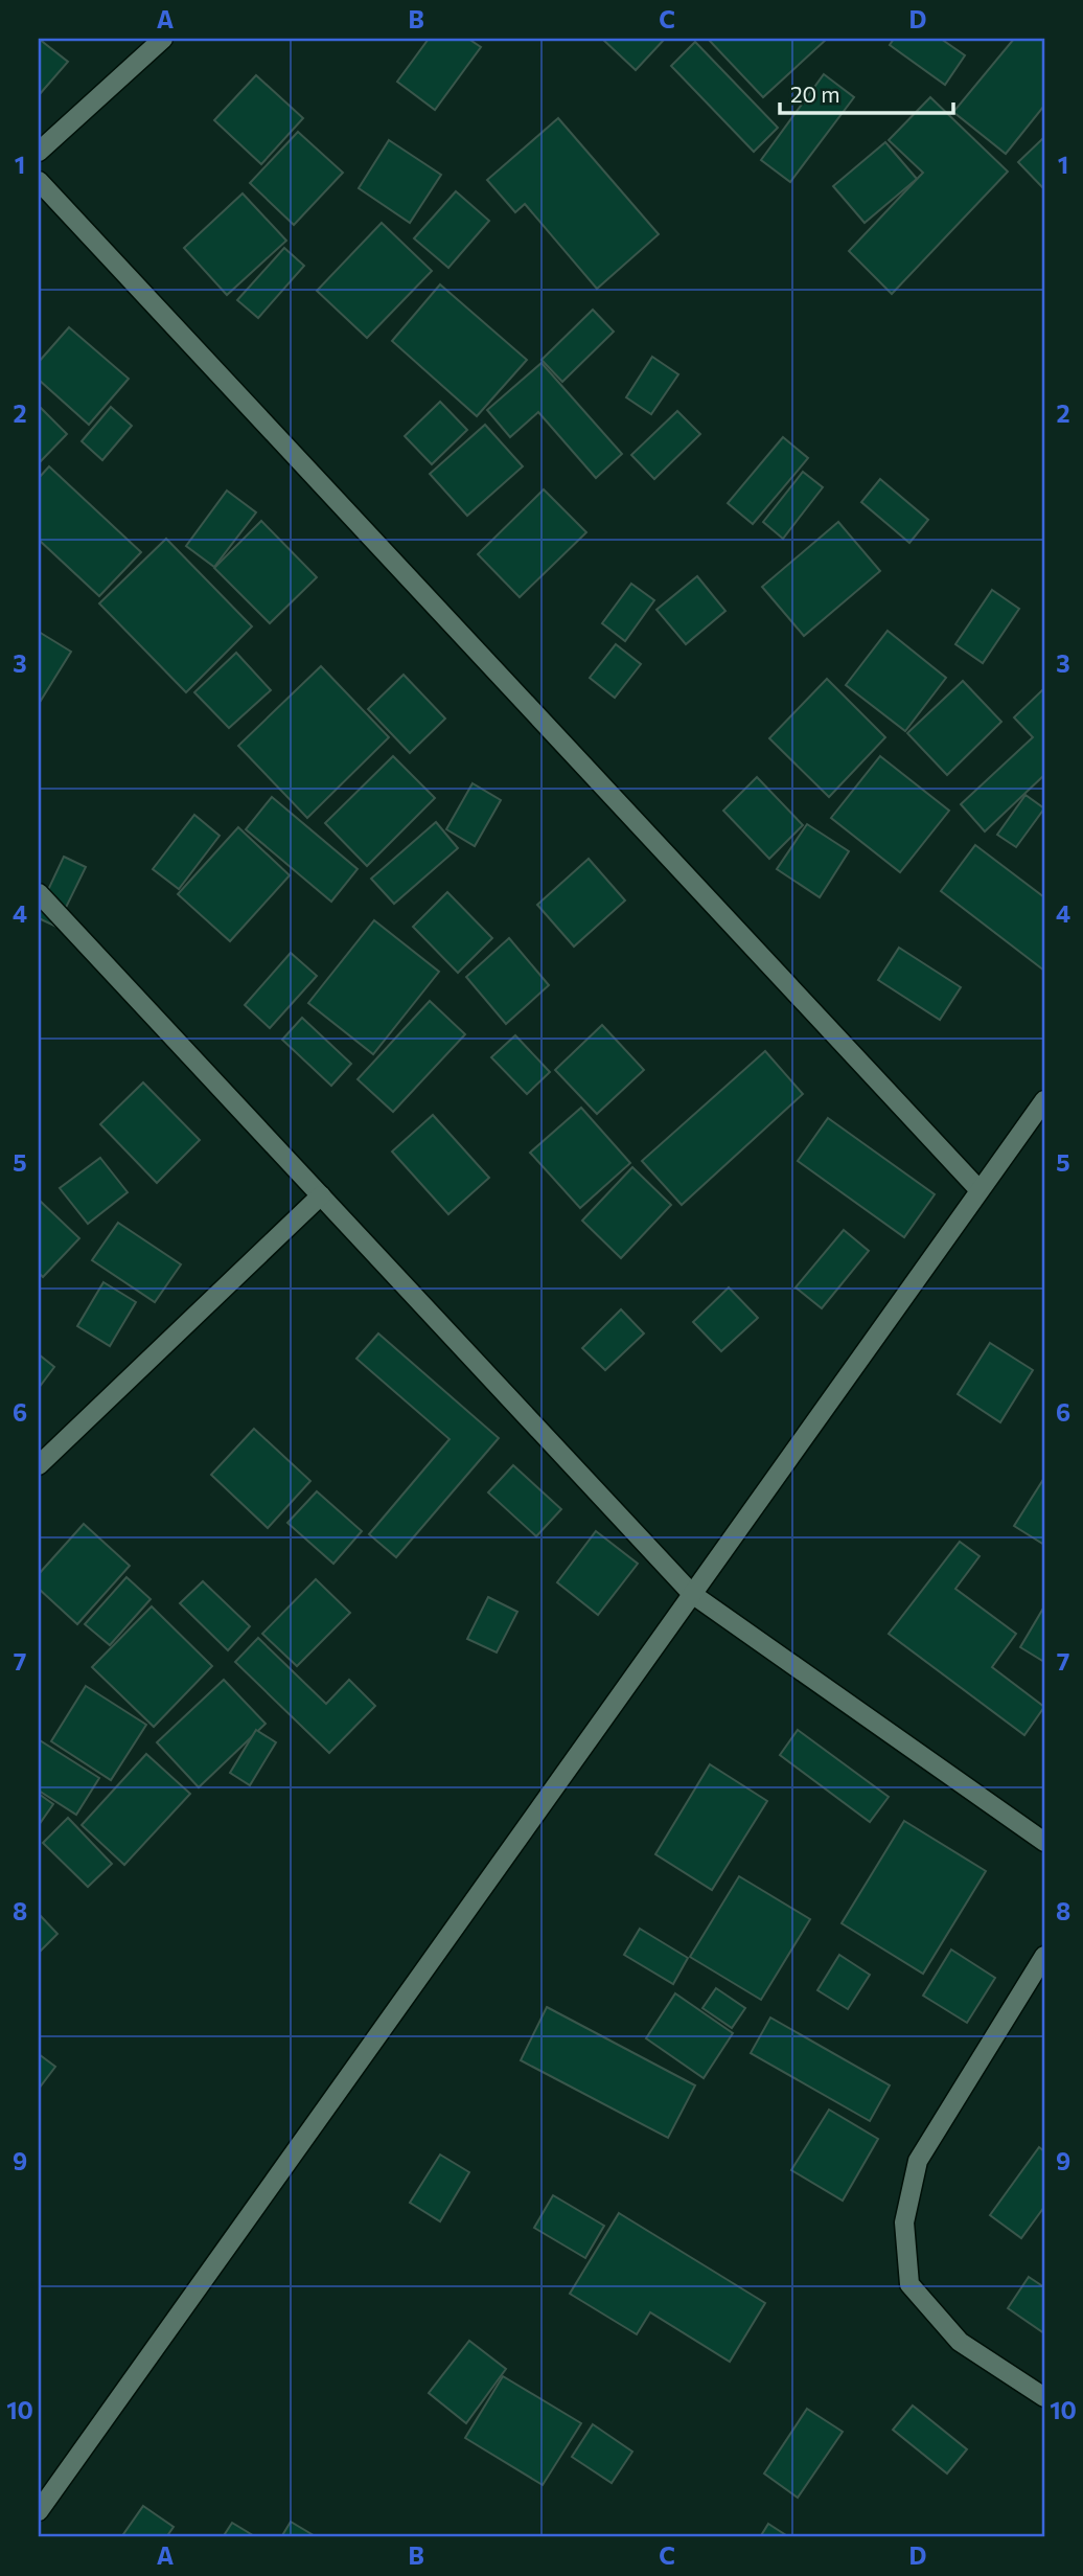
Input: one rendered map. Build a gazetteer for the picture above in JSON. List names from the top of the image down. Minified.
{"scale_bar":"20 m","grid":{"columns":["A","B","C","D"],"rows":["1","2","3","4","5","6","7","8","9","10"]}}
